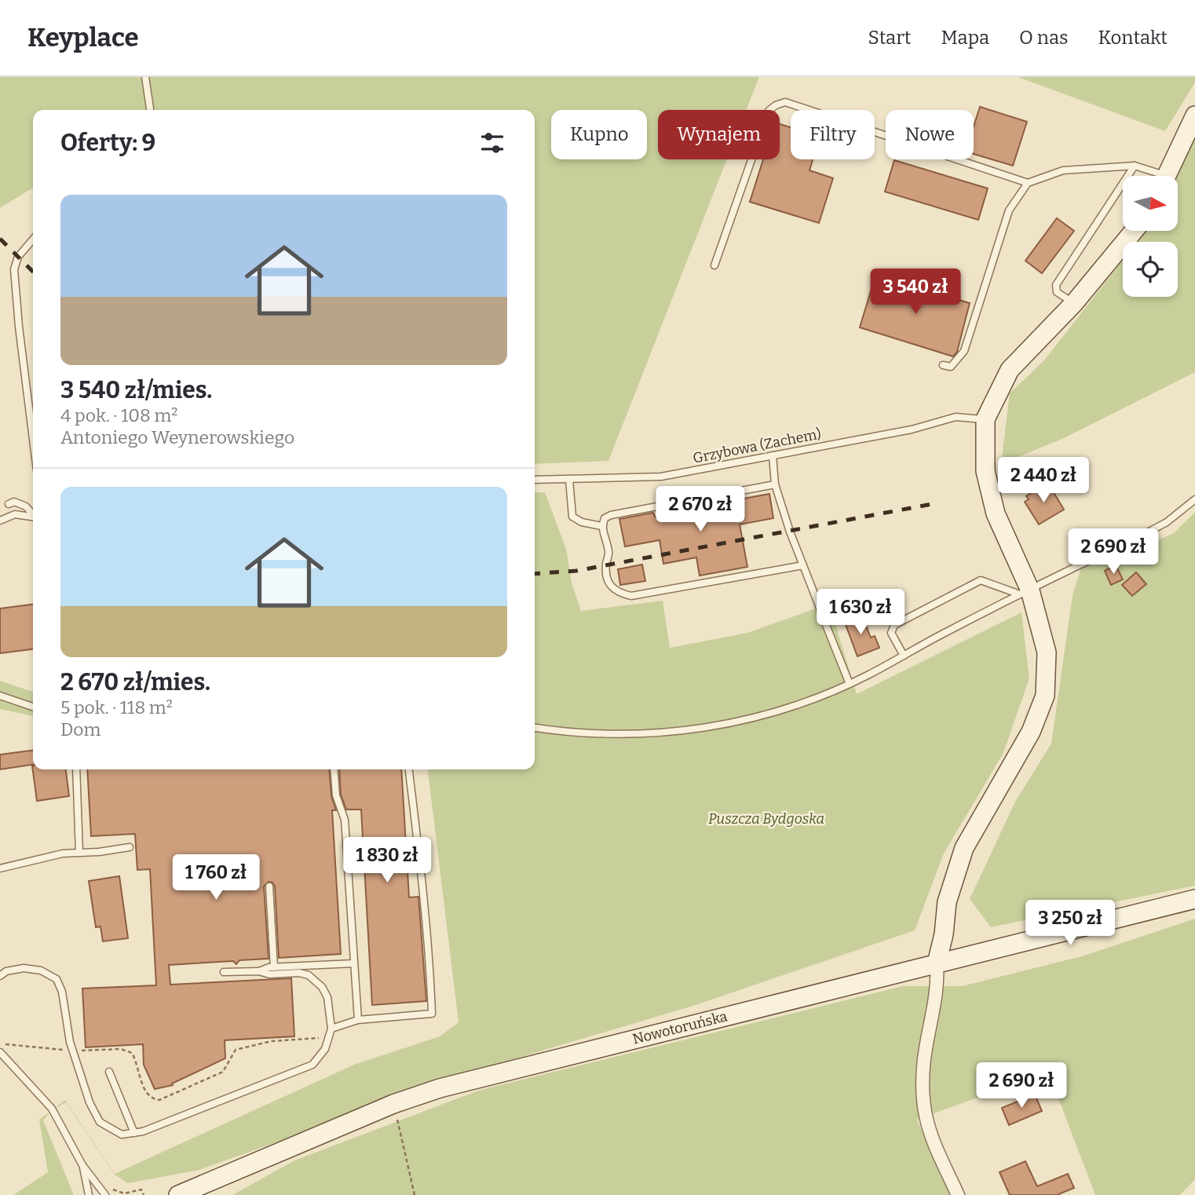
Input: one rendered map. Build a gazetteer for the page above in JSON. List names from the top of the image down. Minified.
{"streets":{"main road":["Nowotoruńska"],"lane":["Grzybowa (Zachem)"]},"parks":["Puszcza Bydgoska"],"north":"right","page":{"header":"Keyplace","nav":["Start","Mapa","O nas","Kontakt"],"chip":["Kupno","Wynajem","Filtry","Nowe"],"heading":"Oferty: 9","list":[{"name":"3 540 zł/mies.","note":"4 pok. · 108 m² · Antoniego Weynerowskiego"},{"name":"2 670 zł/mies.","note":"5 pok. · 118 m² · Dom"}],"price":["3 540 zł","2 440 zł","2 670 zł","2 690 zł","1 630 zł","1 830 zł","1 760 zł","3 250 zł","2 690 zł"]}}
